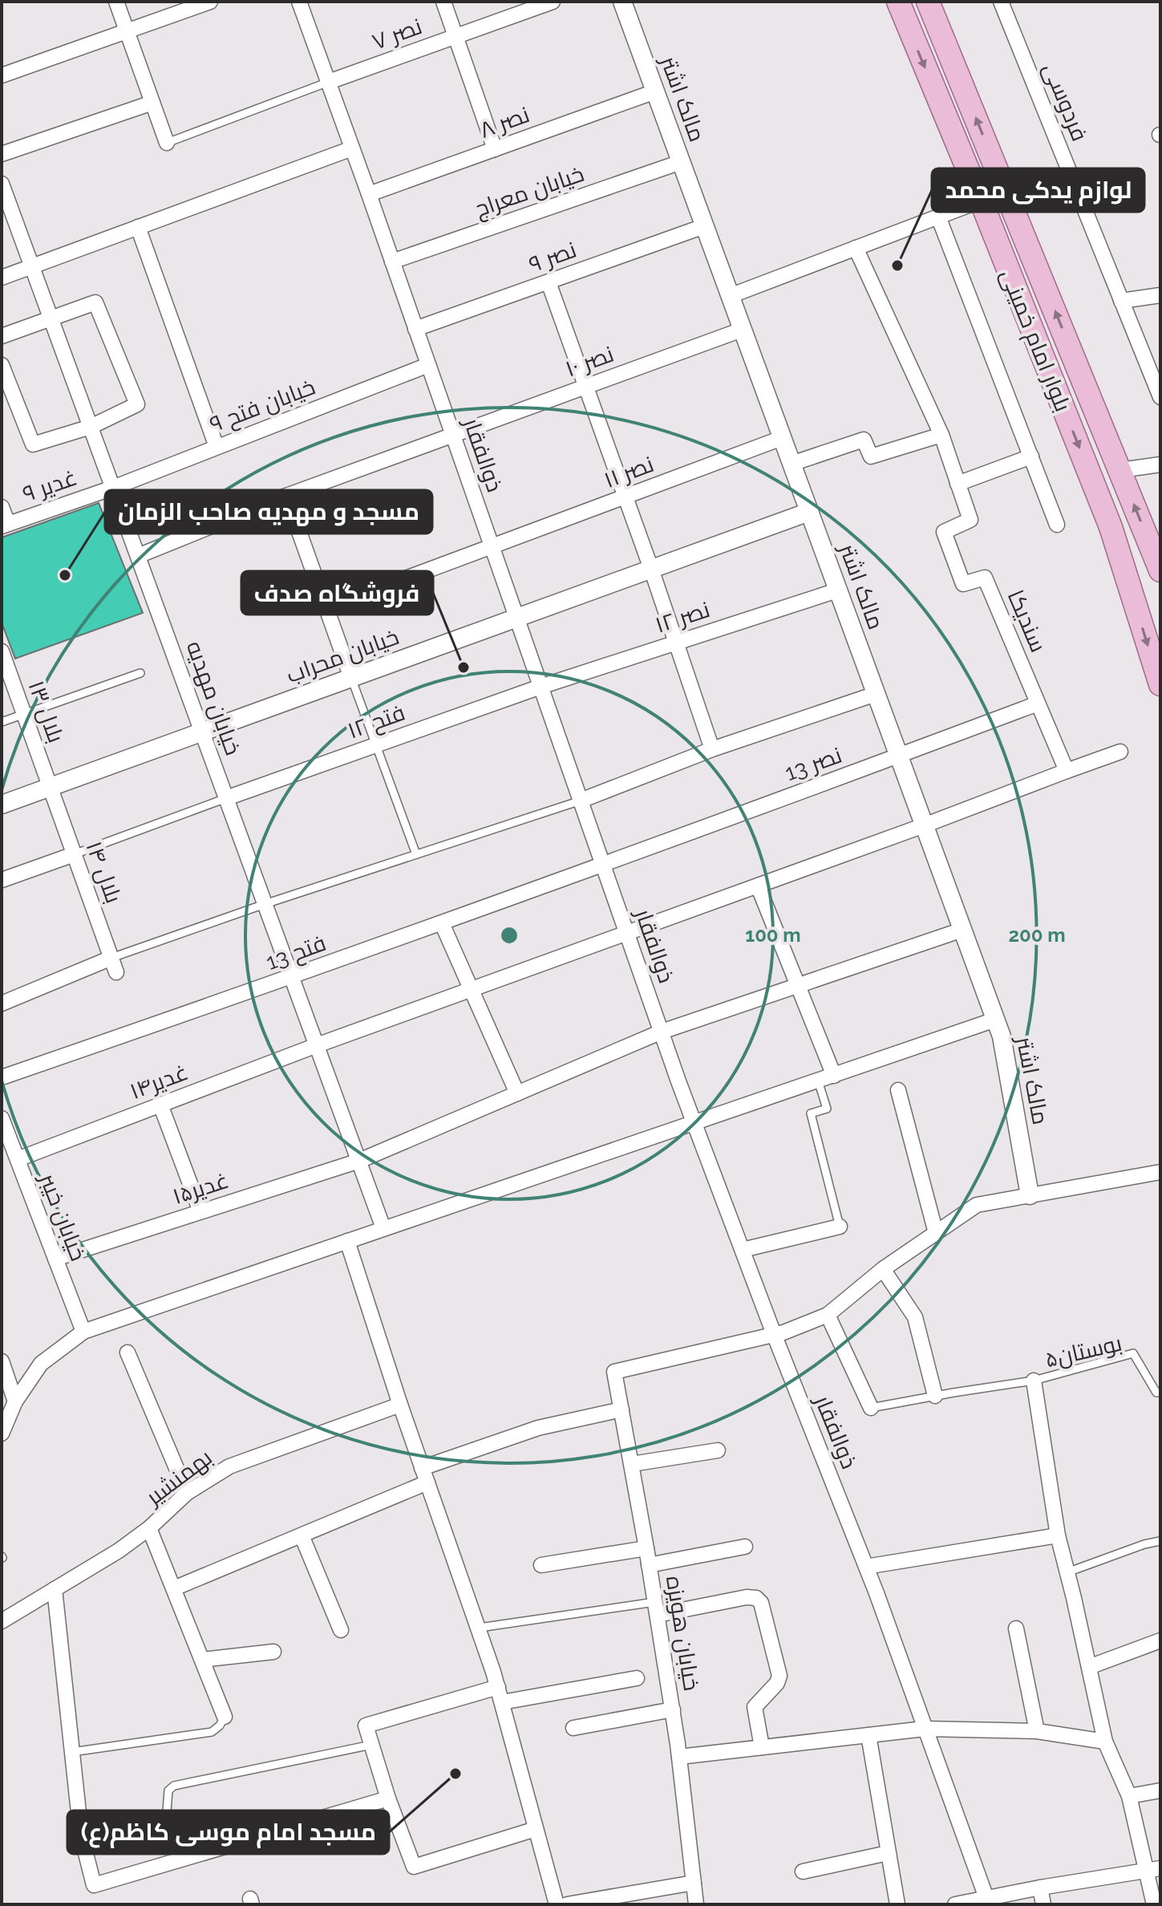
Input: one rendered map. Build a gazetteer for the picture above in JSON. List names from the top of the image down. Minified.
{"streets":{"main road":["بلوار امام خمینی"],"street":["نصر ۷","مالک اشتر","فردوسی","نصر ۸","خیابان معراج","نصر ۹","نصر ۱۰","خیابان فتح ۹","ذوالفقار","نصر ۱۱","غدیر ۹","نصر ۱۲","سندیکا","خیابان محراب","خیابان مهدیه","بلال ۱۳","فتح ۱۲","نصر 13","بلال ۱۴","فتح 13","غدیر۱۴","غدیر۱۵","خیابان خیبر","بهمنشیر","خیابان هویزه"],"lane":["بوستان۵"]},"crossings":[["نصر ۷","ذوالفقار"],["مالک اشتر","نصر ۸"],["مالک اشتر","خیابان معراج"],["مالک اشتر","نصر ۹"],["مالک اشتر","نصر ۱۰"],["مالک اشتر","نصر ۱۱"],["مالک اشتر","نصر ۱۲"],["مالک اشتر","خیابان محراب"],["مالک اشتر","نصر 13"],["مالک اشتر","غدیر۱۴"],["مالک اشتر","غدیر۱۵"],["نصر ۸","ذوالفقار"],["خیابان معراج","ذوالفقار"],["نصر ۹","ذوالفقار"],["نصر ۱۰","ذوالفقار"],["نصر ۱۰","خیابان مهدیه"],["خیابان فتح ۹","ذوالفقار"],["خیابان فتح ۹","غدیر ۹"],["خیابان فتح ۹","خیابان مهدیه"],["ذوالفقار","نصر ۱۱"],["ذوالفقار","نصر ۱۲"],["ذوالفقار","خیابان محراب"],["ذوالفقار","فتح ۱۲"],["ذوالفقار","نصر 13"],["ذوالفقار","فتح 13"],["ذوالفقار","غدیر۱۴"],["ذوالفقار","غدیر۱۵"],["ذوالفقار","خیابان هویزه"],["غدیر ۹","خیابان مهدیه"],["نصر ۱۲","فتح ۱۲"],["سندیکا","نصر 13"],["خیابان محراب","خیابان مهدیه"],["خیابان محراب","بلال ۱۳"],["خیابان محراب","بلال ۱۴"],["خیابان مهدیه","فتح ۱۲"],["خیابان مهدیه","فتح 13"],["خیابان مهدیه","غدیر۱۴"],["خیابان مهدیه","غدیر۱۵"],["بلال ۱۳","بلال ۱۴"],["نصر 13","فتح 13"],["غدیر۱۴","خیابان خیبر"],["غدیر۱۵","خیابان خیبر"]],"places":["لوازم یدکی محمد","مسجد و مهدیه صاحب الزمان","فروشگاه صدف","مسجد امام موسی کاظم(ع)"],"rings":["100 m","200 m"]}
